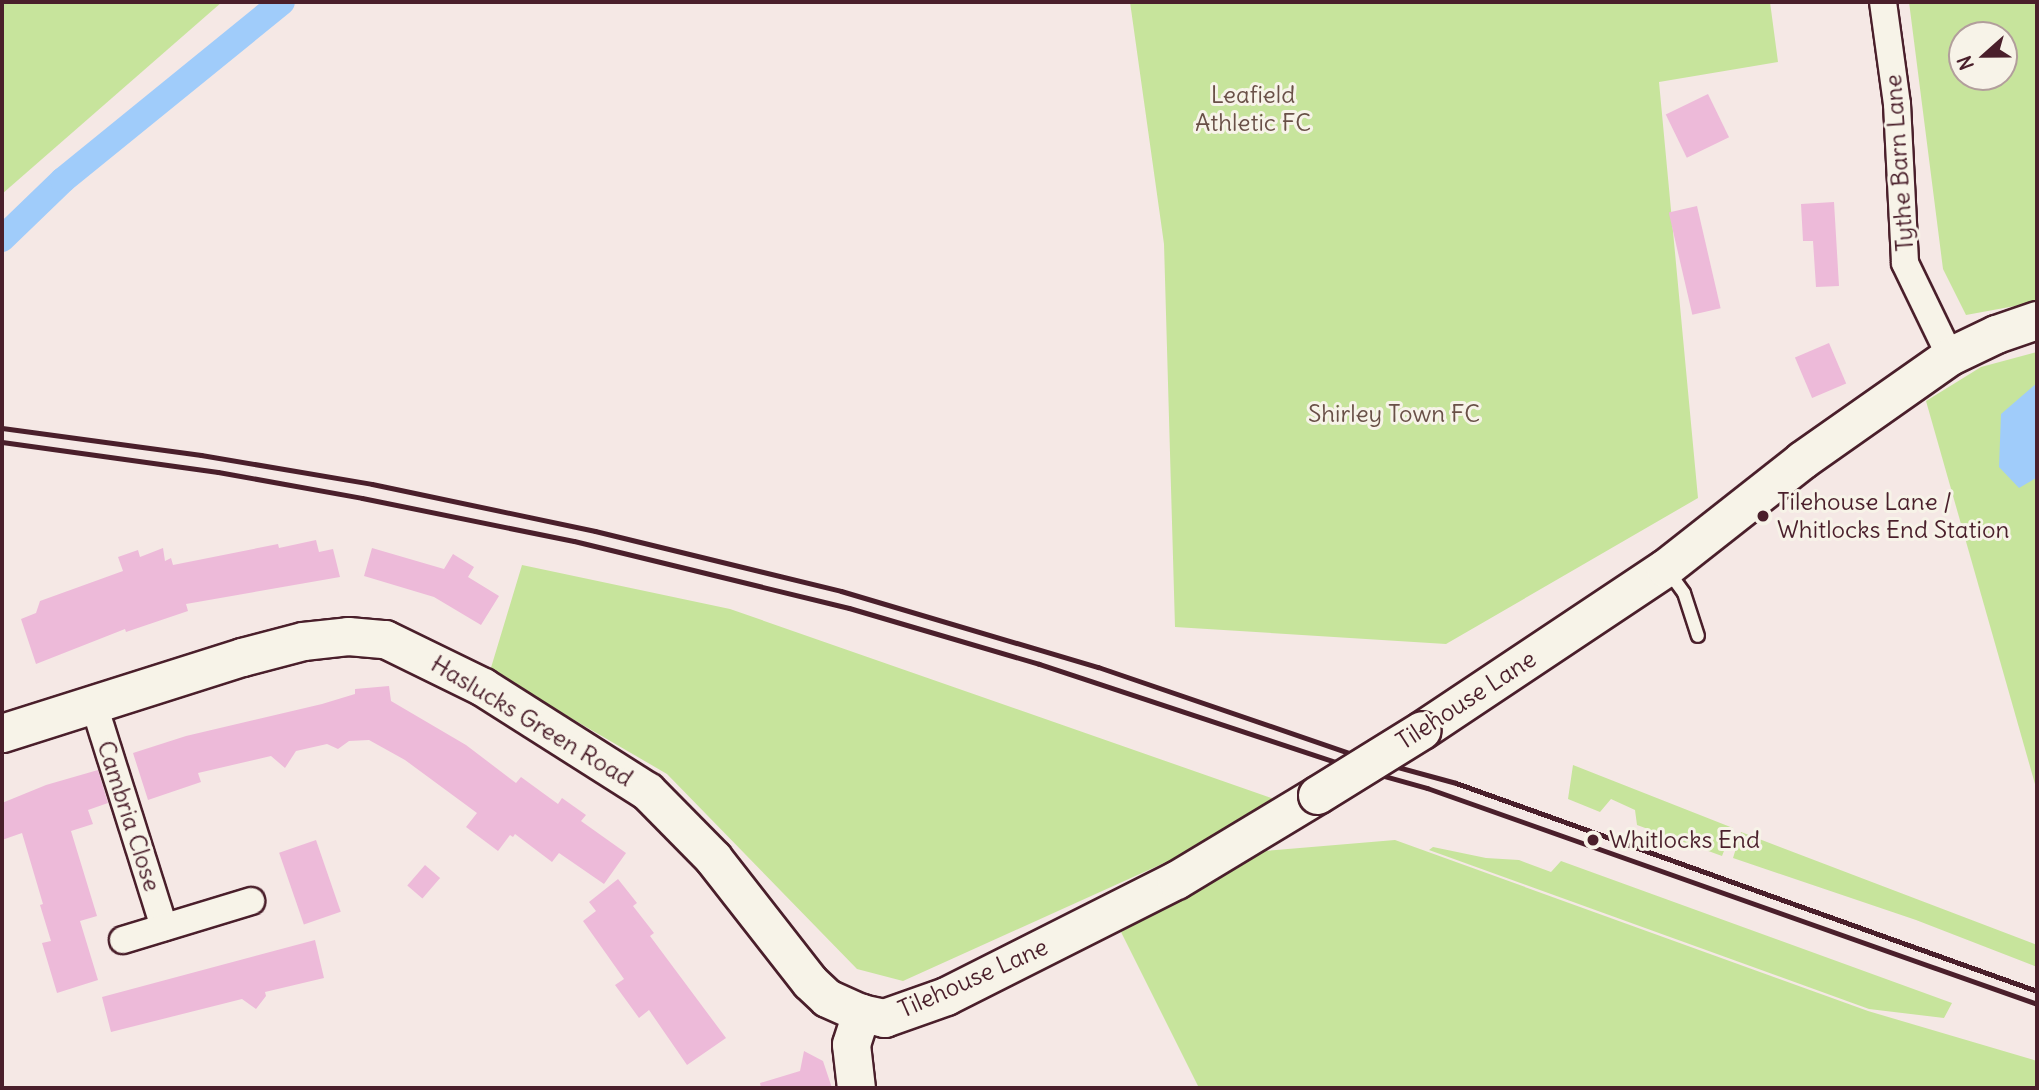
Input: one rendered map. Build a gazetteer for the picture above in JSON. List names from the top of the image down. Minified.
{"streets":{"street":["Tythe Barn Lane","Tilehouse Lane","Haslucks Green Road","Cambria Close"]},"crossings":[["Tythe Barn Lane","Tilehouse Lane"],["Tilehouse Lane","Haslucks Green Road"],["Haslucks Green Road","Cambria Close"]],"parks":["Leafield Athletic FC","Shirley Town FC"],"places":["Tilehouse Lane / Whitlocks End Station","Whitlocks End"],"north":"left"}
